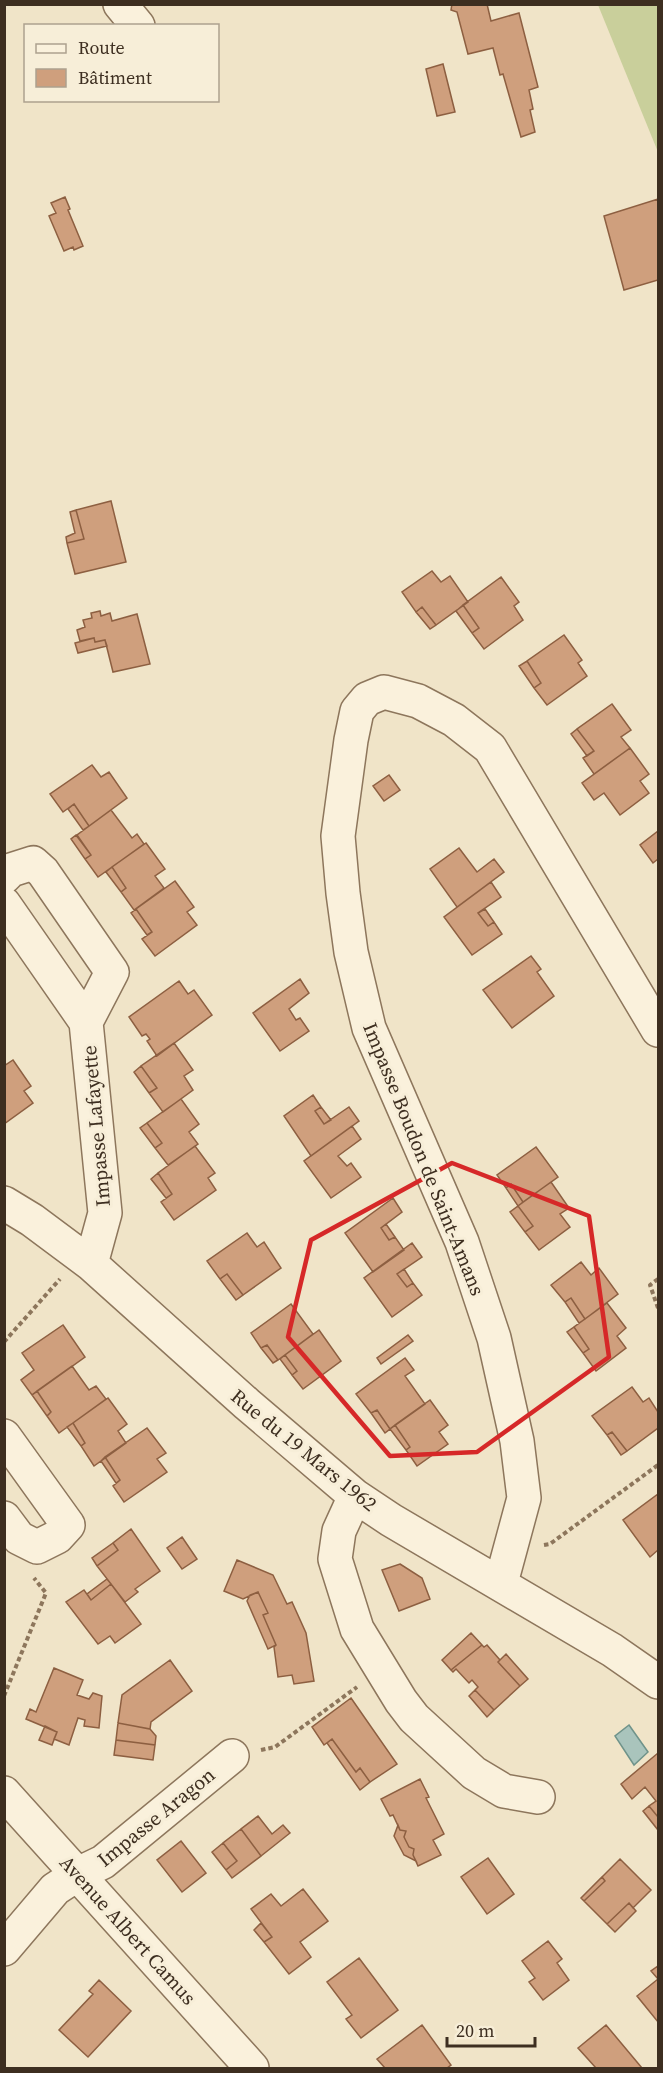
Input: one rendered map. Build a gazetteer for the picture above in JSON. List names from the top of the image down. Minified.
{"streets":{"street":["Impasse Lafayette","Impasse Boudon de Saint-Amans","Rue du 19 Mars 1962","Impasse Aragon","Avenue Albert Camus"]},"crossings":[["Impasse Lafayette","Rue du 19 Mars 1962"],["Impasse Boudon de Saint-Amans","Rue du 19 Mars 1962"],["Impasse Aragon","Avenue Albert Camus"]],"legend":["Route","Bâtiment"],"scale_bar":"20 m"}
